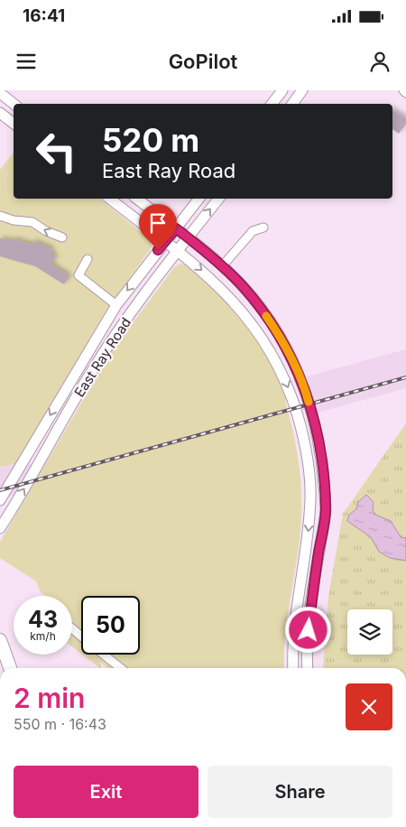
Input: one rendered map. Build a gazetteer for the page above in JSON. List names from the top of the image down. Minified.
{"streets":{"main road":["East Ray Road"]},"page":{"status":"16:41","header":"GoPilot","turn":["520 m","East Ray Road"],"speed":"43 km/h","limit":"50","heading":["2 min","550 m · 16:43"],"buttons":["Exit","Share"]}}
